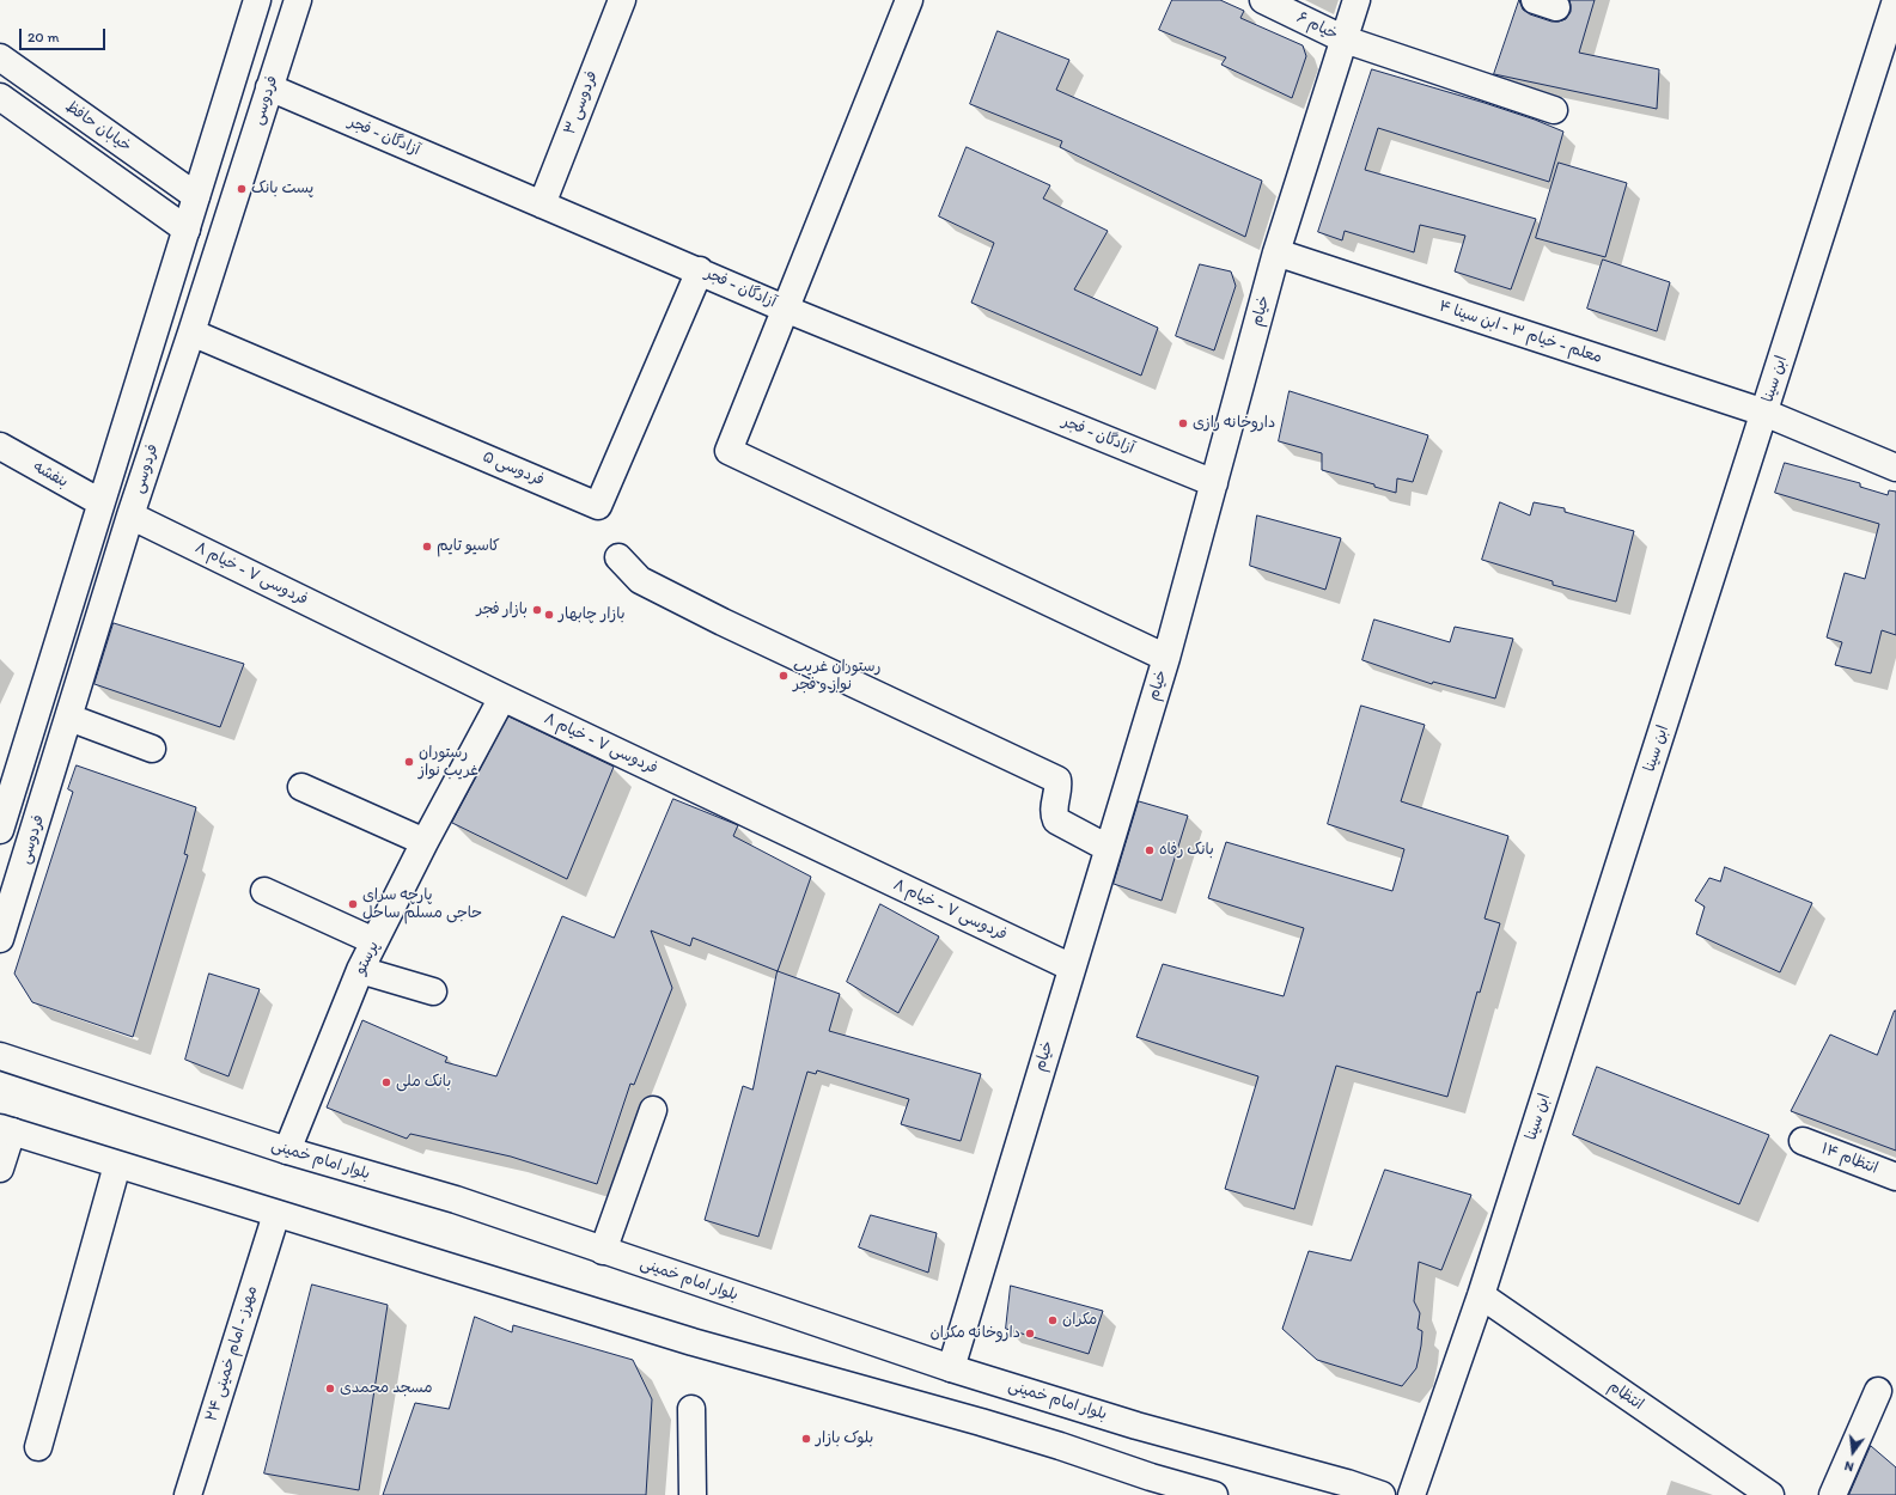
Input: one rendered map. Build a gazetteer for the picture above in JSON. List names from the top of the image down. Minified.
{"streets":{"street":["خیام ۶","فردوسی","فردوسی ۳","خیابان حافظ","آزادگان - فجر","خیام","معلم - خیام ۳ - ابن سینا ۴","ابن سینا","فردوسی ۵","بنفشه","فردوسی ۷ - خیام ۸","پرستو","انتظام ۱۴","بلوار امام خمینی","مهرز - امام خمینی ۲۴","انتظام"]},"crossings":[["خیام ۶","خیام"],["فردوسی","خیابان حافظ"],["فردوسی","آزادگان - فجر"],["فردوسی","فردوسی ۵"],["فردوسی","بنفشه"],["فردوسی","فردوسی ۷ - خیام ۸"],["فردوسی ۳","آزادگان - فجر"],["آزادگان - فجر","خیام"],["آزادگان - فجر","فردوسی ۵"],["خیام","معلم - خیام ۳ - ابن سینا ۴"],["خیام","فردوسی ۷ - خیام ۸"],["خیام","بلوار امام خمینی"],["معلم - خیام ۳ - ابن سینا ۴","ابن سینا"],["ابن سینا","انتظام"],["فردوسی ۷ - خیام ۸","پرستو"],["پرستو","بلوار امام خمینی"]],"places":["پست بانک","داروخانه رازی","کاسیو تایم","بازار فجر","بازار چابهار","رستوران غریب نواز و فجر","رستوران غریب نواز","بانک رفاه","پارچه سرای حاجی مسلم ساحل","بانک ملی","مکران","داروخانه مکران","مسجد محمدی","بلوک بازار"],"scale_bar":"20 m","north":"bottom"}
